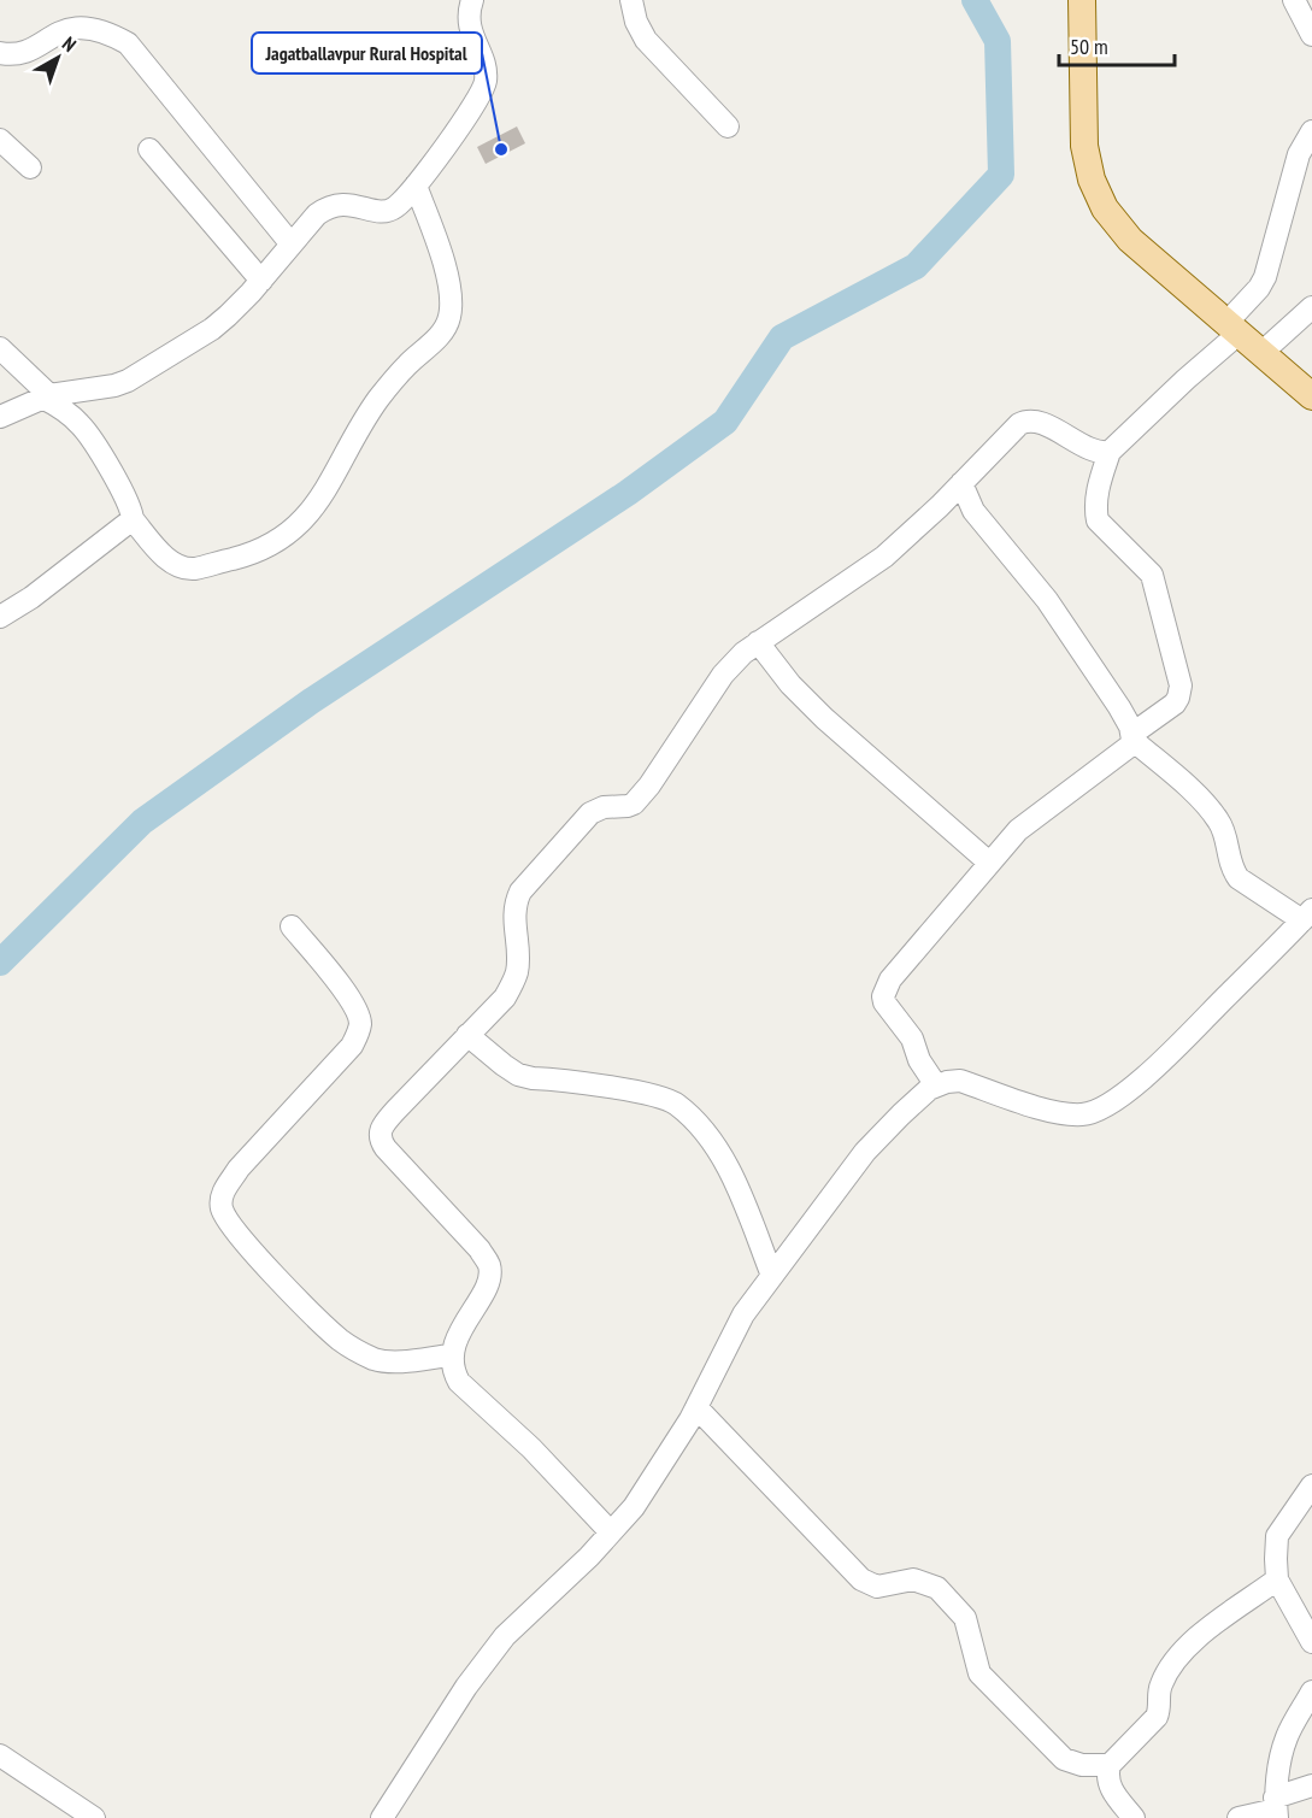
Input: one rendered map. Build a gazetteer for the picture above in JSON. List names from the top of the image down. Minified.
{"places":["Jagatballavpur Rural Hospital"],"scale_bar":"50 m","north":"top right"}
